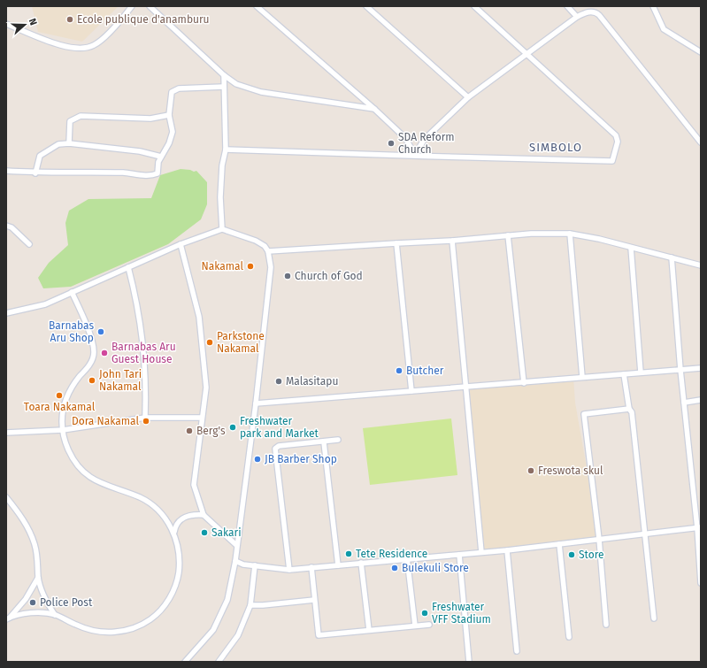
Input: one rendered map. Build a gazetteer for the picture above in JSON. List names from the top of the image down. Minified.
{"districts":["SIMBOLO"],"places":["Ecole publique d'anamburu","SDA Reform Church","Nakamal","Church of God","Barnabas Aru Shop","Parkstone Nakamal","Barnabas Aru Guest House","Butcher","John Tari Nakamal","Malasitapu","Toara Nakamal","Dora Nakamal","Freshwater park and Market","Berg's","JB Barber Shop","Freswota skul","Sakari","Tete Residence","Store","Bulekuli Store","Police Post","Freshwater VFF Stadium"],"north":"right"}
